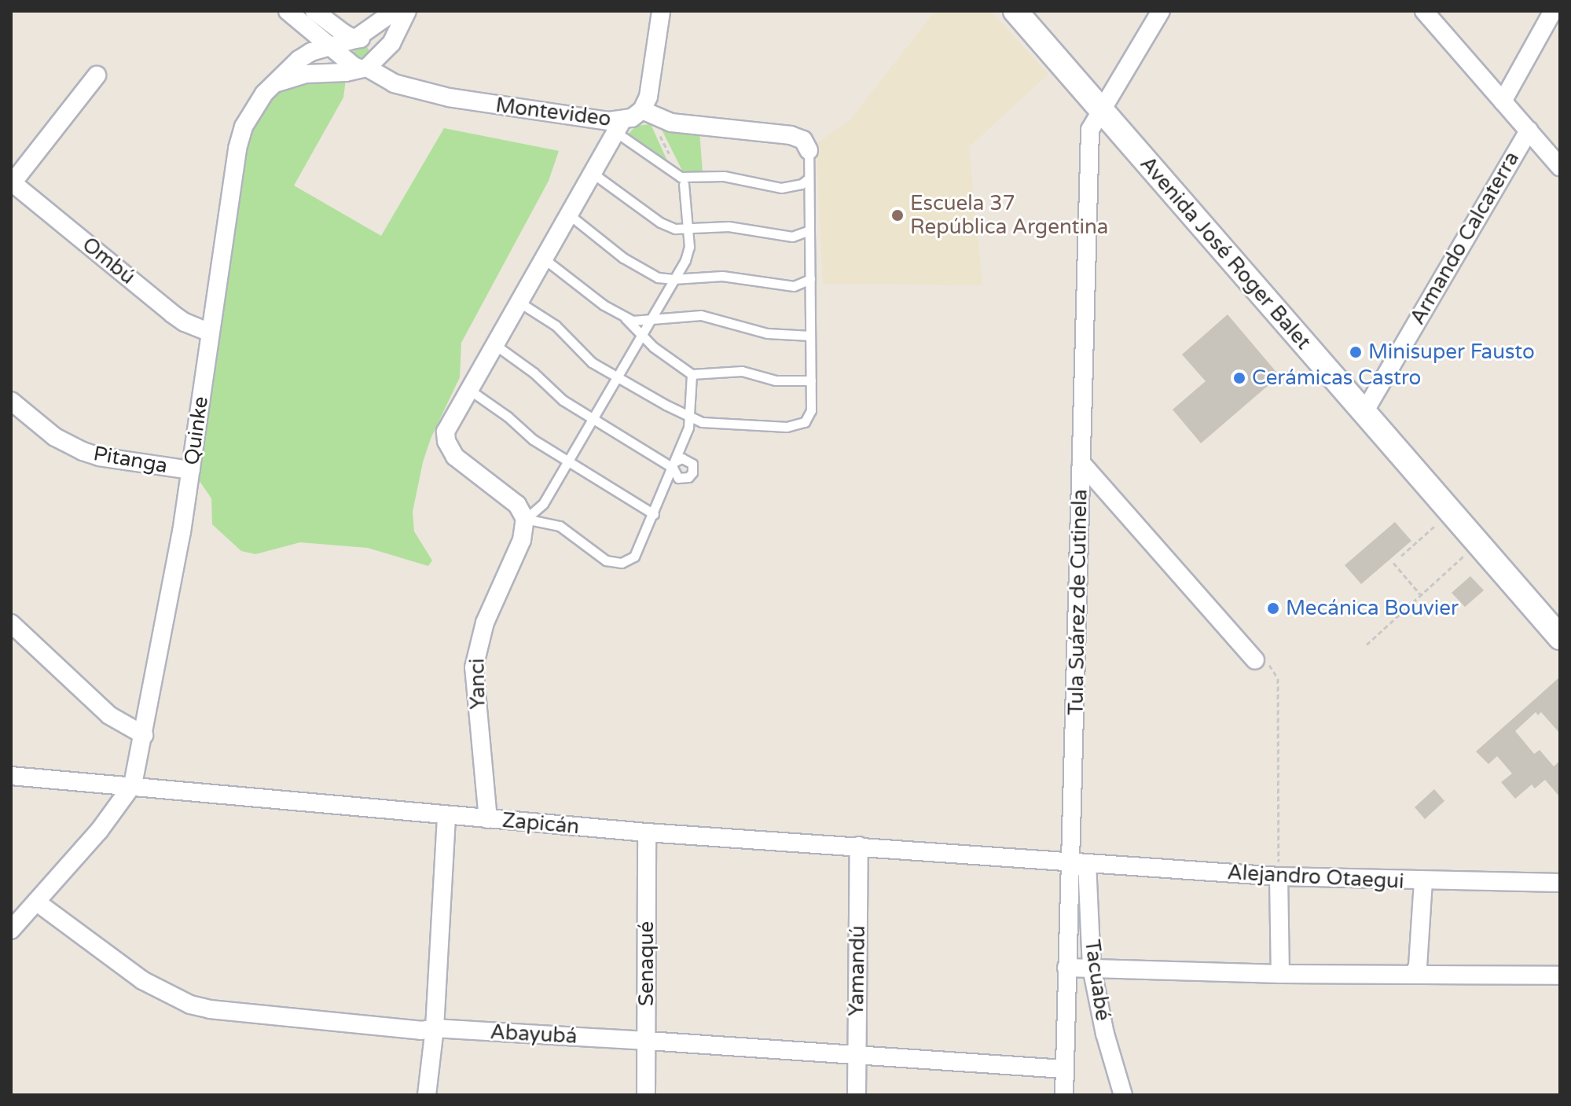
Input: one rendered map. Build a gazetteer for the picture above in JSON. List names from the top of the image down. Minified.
{"streets":{"street":["Montevideo","Armando Calcaterra","Avenida José Roger Balet","Ombú","Quinke","Pitanga","Tula Suárez de Cutinela","Yanci","Zapicán","Alejandro Otaegui","Senaqué","Yamandú","Tacuabé","Abayubá"]},"crossings":[["Armando Calcaterra","Avenida José Roger Balet"],["Avenida José Roger Balet","Tula Suárez de Cutinela"],["Ombú","Quinke"],["Quinke","Pitanga"],["Quinke","Zapicán"],["Tula Suárez de Cutinela","Zapicán"],["Tula Suárez de Cutinela","Alejandro Otaegui"],["Tula Suárez de Cutinela","Tacuabé"],["Tula Suárez de Cutinela","Abayubá"],["Yanci","Zapicán"],["Zapicán","Alejandro Otaegui"],["Zapicán","Senaqué"],["Zapicán","Yamandú"],["Zapicán","Tacuabé"],["Alejandro Otaegui","Tacuabé"],["Senaqué","Abayubá"],["Yamandú","Abayubá"]],"places":["Escuela 37 República Argentina","Minisuper Fausto","Cerámicas Castro","Mecánica Bouvier"]}
